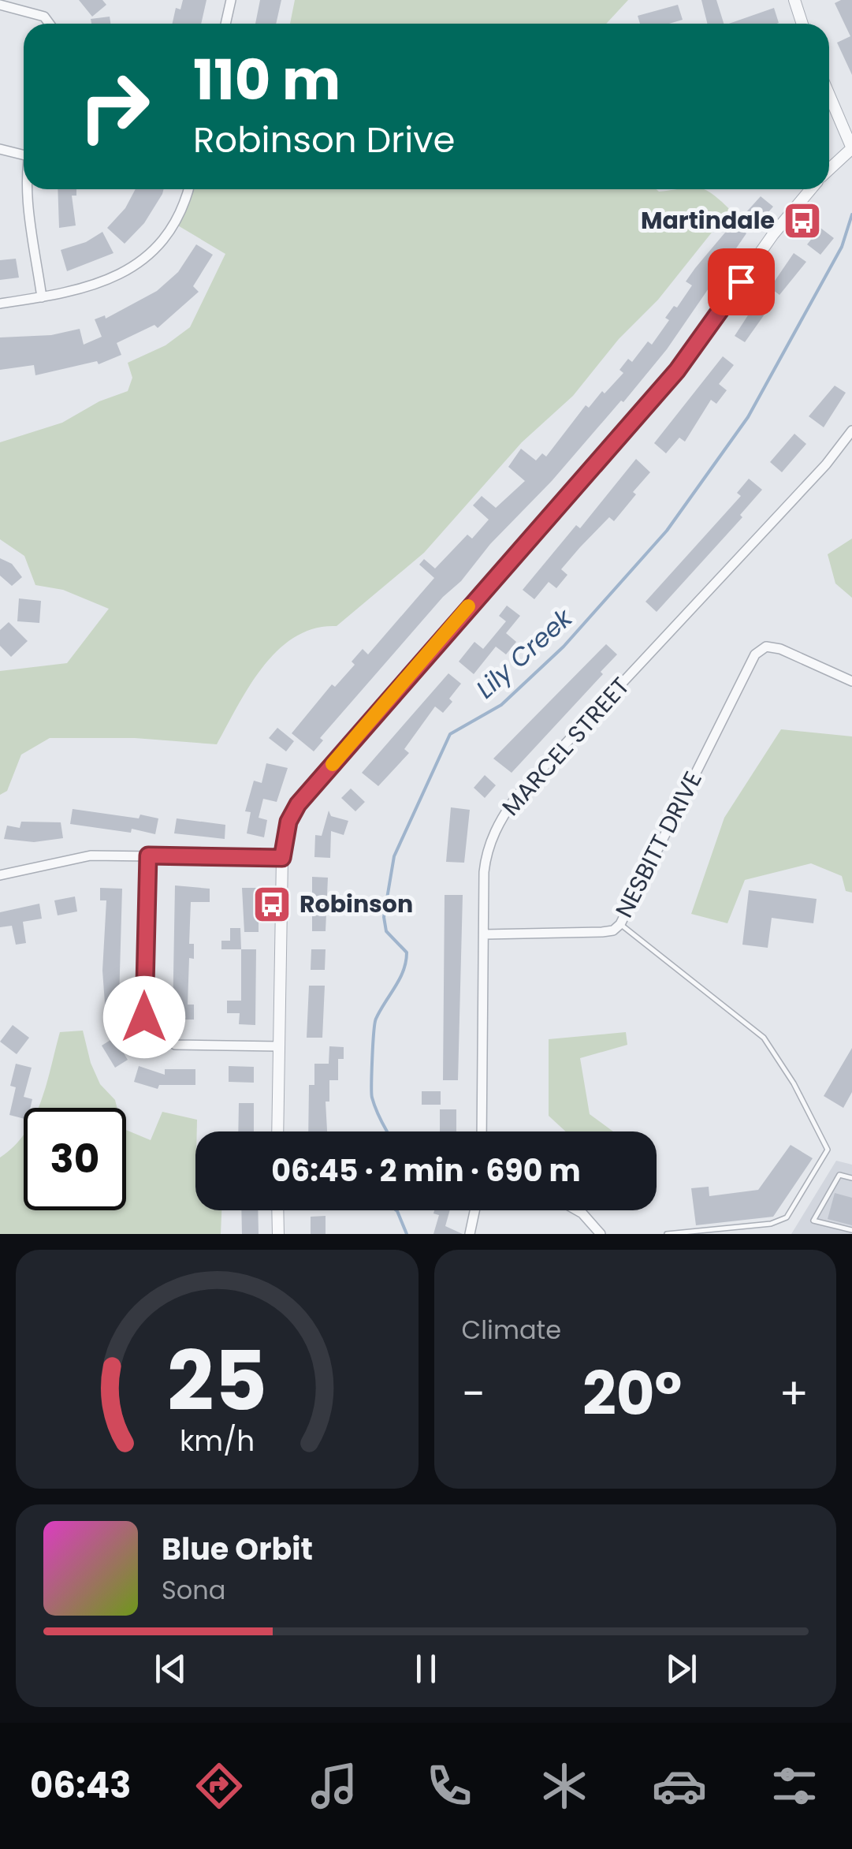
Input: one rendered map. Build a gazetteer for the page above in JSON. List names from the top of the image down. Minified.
{"streets":{"street":["MARCEL STREET","NESBITT DRIVE"]},"crossings":[["MARCEL STREET","NESBITT DRIVE"]],"water":["Lily Creek"],"places":{"bus stop":["Martindale","Robinson"]},"page":{"turn":["110 m","Robinson Drive"],"limit":"30","trip":"06:45 · 2 min · 690 m","tile":"Climate","heat":["−","20°","+"],"song":["Blue Orbit","Sona"],"tabs":"06:43","gauge":["25","km/h"]}}
